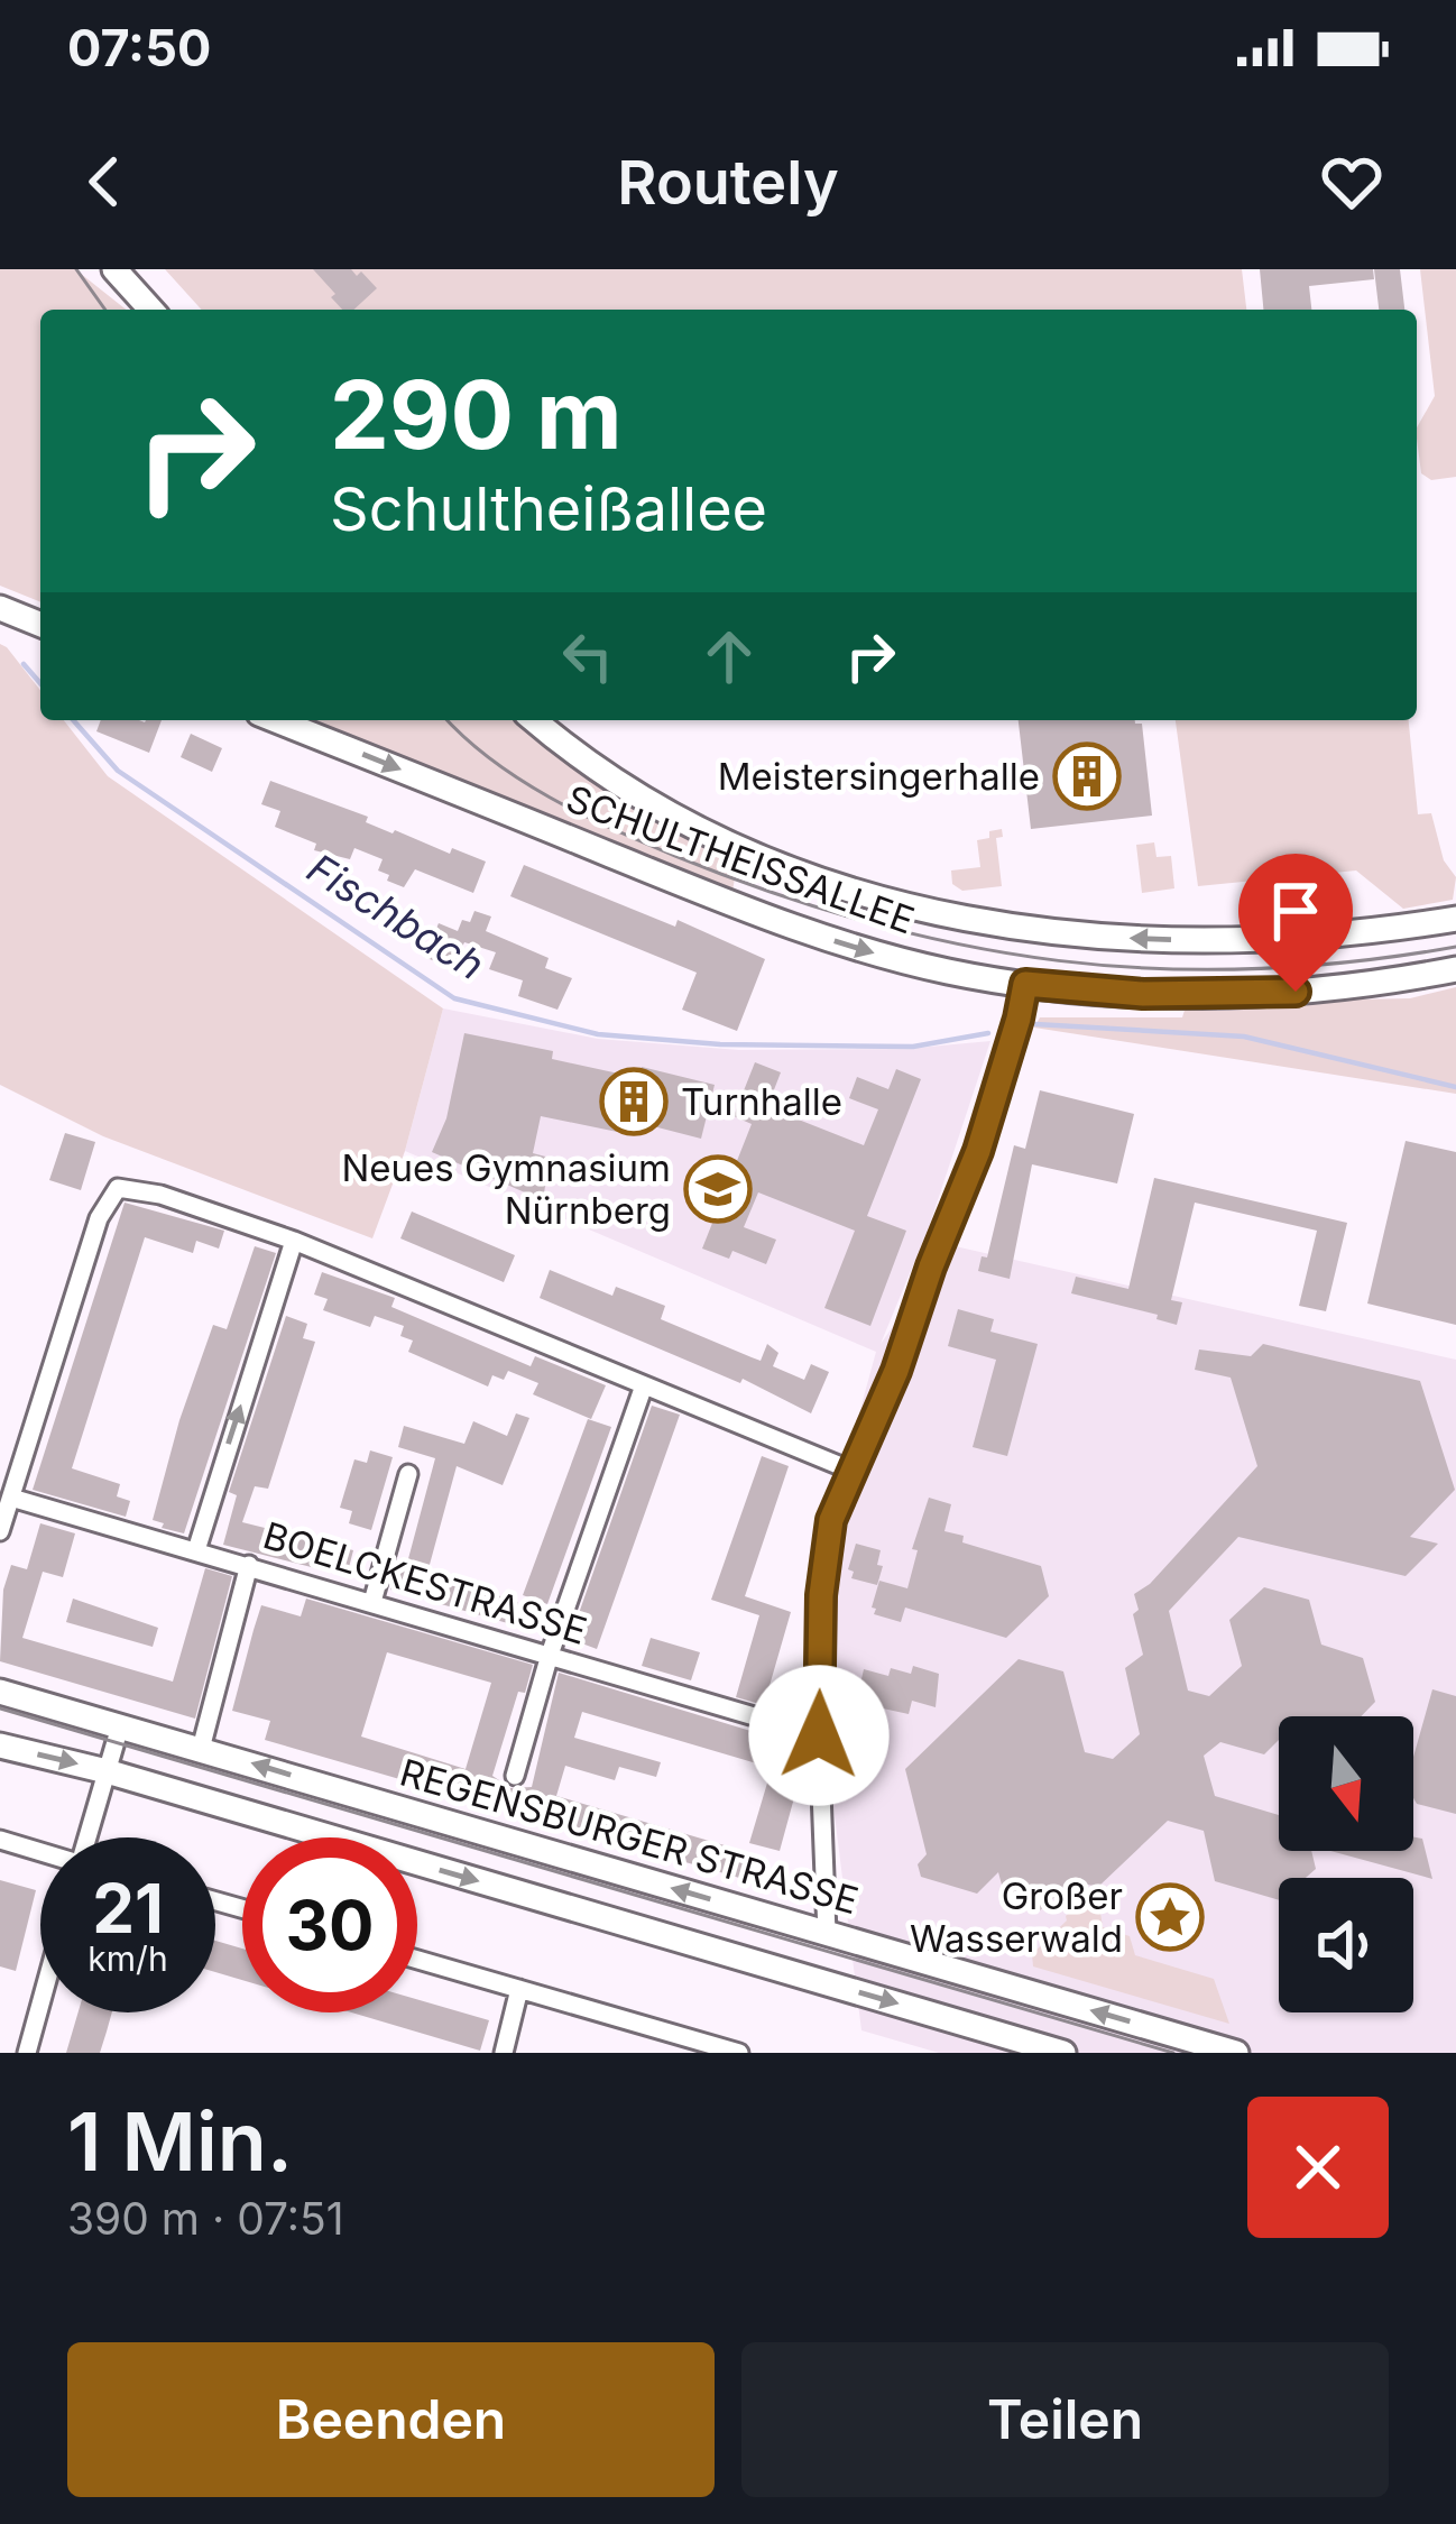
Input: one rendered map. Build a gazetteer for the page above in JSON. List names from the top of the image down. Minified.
{"streets":{"main road":["SCHULTHEISSALLEE","REGENSBURGER STRASSE"],"street":["BOELCKESTRASSE"]},"water":["Fischbach"],"places":{"building":["Meistersingerhalle","Turnhalle"],"school or university":["Neues Gymnasium Nürnberg"],"place":["Großer Wasserwald"]},"north":"bottom","page":{"status":"07:50","header":"Routely","turn":["290 m","Schultheißallee"],"speed":"21 km/h","limit":"30","heading":["1 Min.","390 m · 07:51"],"buttons":["Beenden","Teilen"]}}
